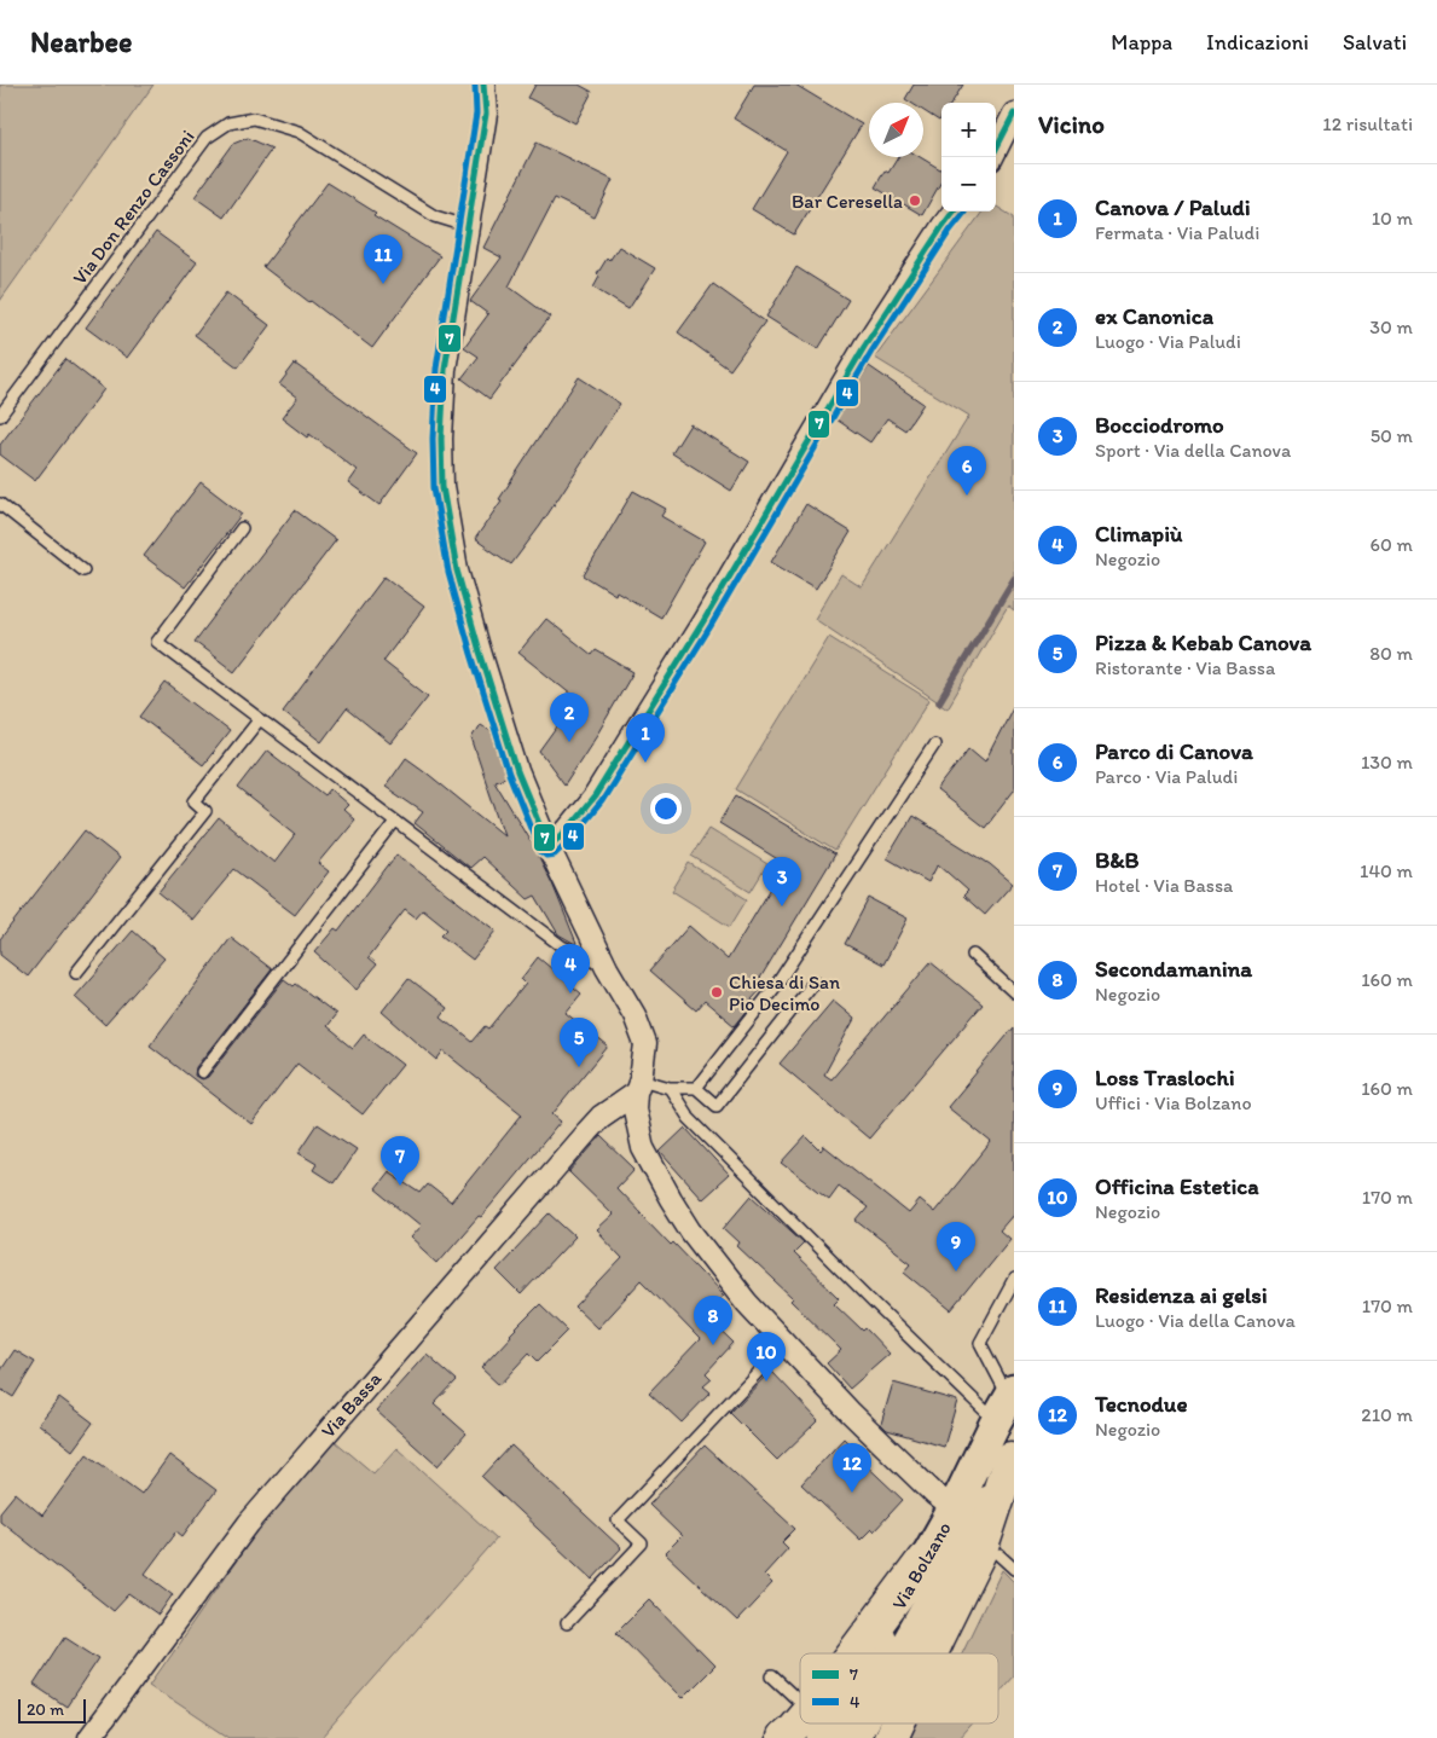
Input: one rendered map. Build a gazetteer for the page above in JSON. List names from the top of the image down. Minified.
{"streets":{"main road":["Via Bolzano"],"street":["Via Bassa"],"lane":["Via Don Renzo Cassoni"]},"places":["Bar Ceresella","Chiesa di San Pio Decimo"],"lines":["transit line 7","transit line 4"],"legend":["7","4"],"scale_bar":"20 m","north":"top right","page":{"header":"Nearbee","nav":["Mappa","Indicazioni","Salvati"],"heading":["Vicino","12 risultati"],"map_buttons":["+","−"],"list":[{"mark":"1","name":"Canova / Paludi","note":"Fermata · Via Paludi","value":"10 m"},{"mark":"2","name":"ex Canonica","note":"Luogo · Via Paludi","value":"30 m"},{"mark":"3","name":"Bocciodromo","note":"Sport · Via della Canova","value":"50 m"},{"mark":"4","name":"Climapiù","note":"Negozio","value":"60 m"},{"mark":"5","name":"Pizza & Kebab Canova","note":"Ristorante · Via Bassa","value":"80 m"},{"mark":"6","name":"Parco di Canova","note":"Parco · Via Paludi","value":"130 m"},{"mark":"7","name":"B&B","note":"Hotel · Via Bassa","value":"140 m"},{"mark":"8","name":"Secondamanina","note":"Negozio","value":"160 m"},{"mark":"9","name":"Loss Traslochi","note":"Uffici · Via Bolzano","value":"160 m"},{"mark":"10","name":"Officina Estetica","note":"Negozio","value":"170 m"},{"mark":"11","name":"Residenza ai gelsi","note":"Luogo · Via della Canova","value":"170 m"},{"mark":"12","name":"Tecnodue","note":"Negozio","value":"210 m"}],"pins":["11","6","2","1","3","4","5","7","9","8","10","12"],"scale":"20 m"}}
